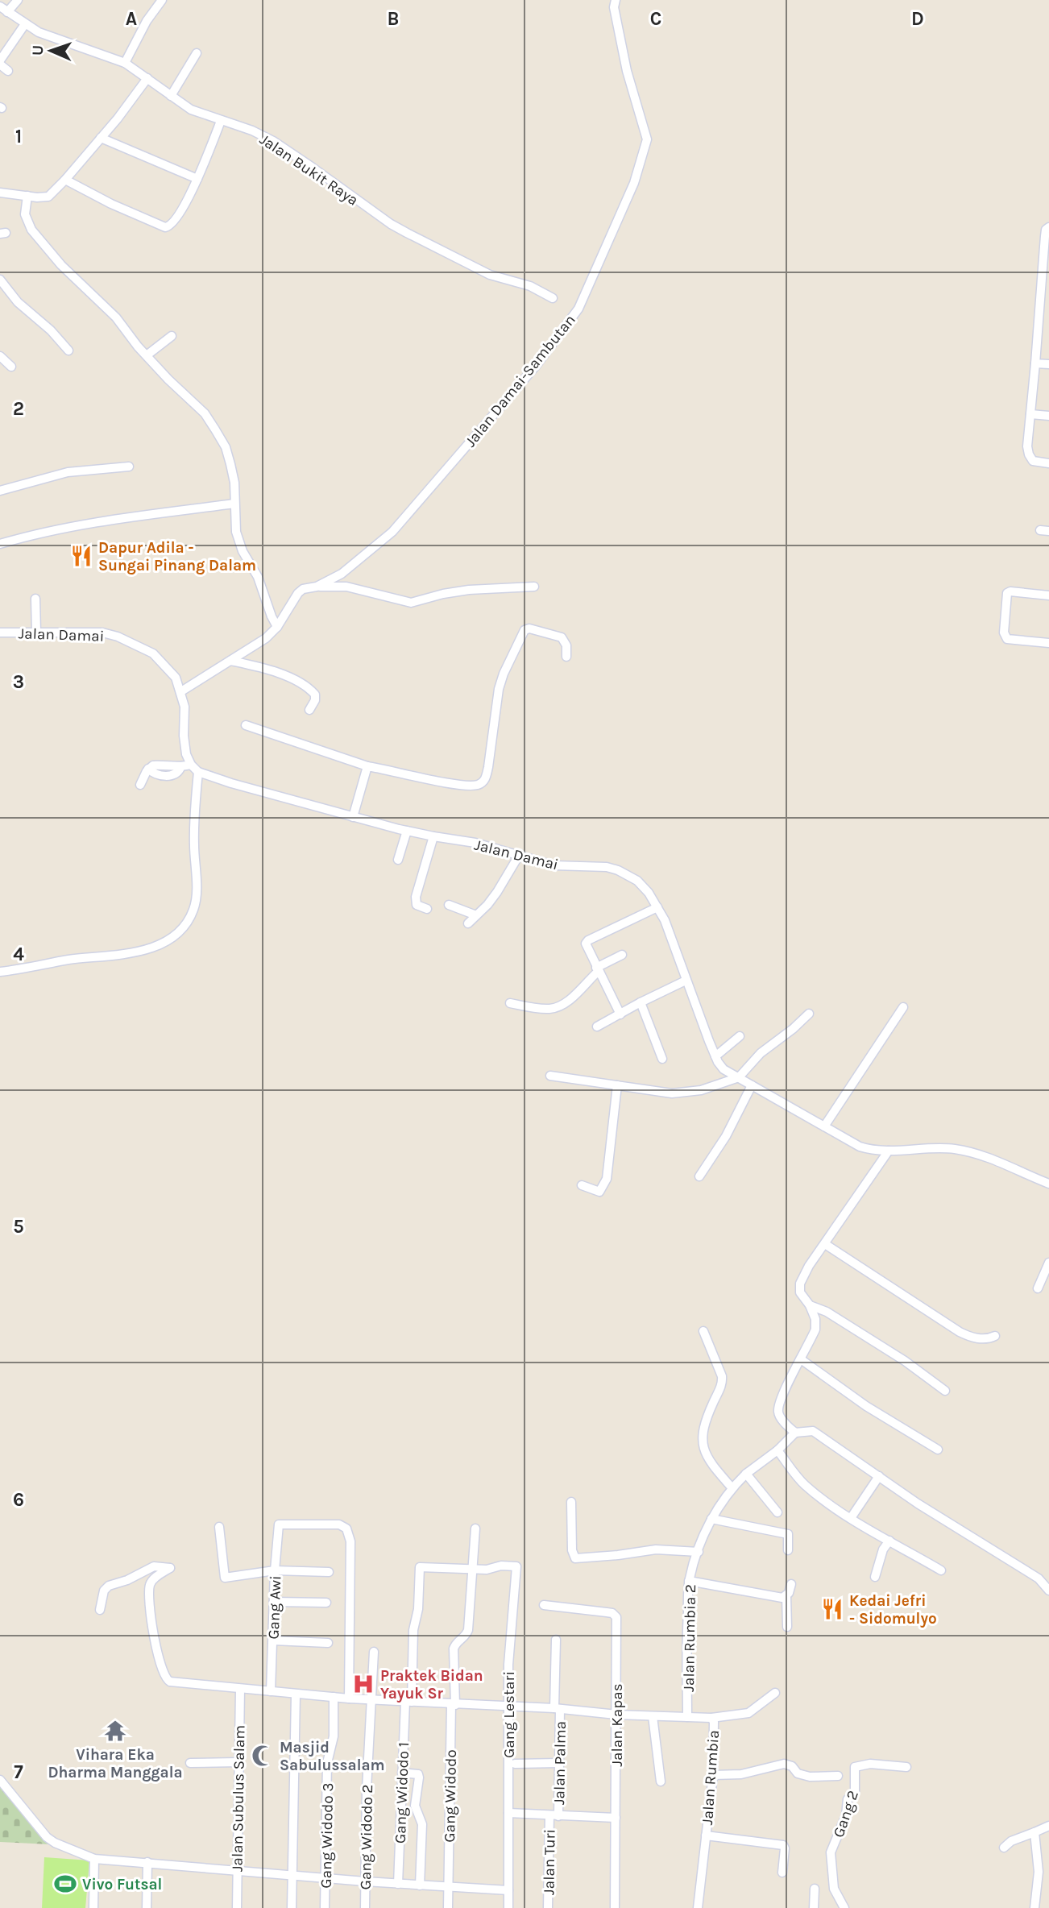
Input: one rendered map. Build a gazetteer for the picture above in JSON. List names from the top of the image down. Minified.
{"streets":{"street":["Jalan Bukit Raya","Jalan Damai-Sambutan","Jalan Damai","Gang Awi","Jalan Rumbia 2","Gang Lestari","Jalan Kapas","Jalan Palma","Jalan Rumbia","Gang Widodo 1","Gang Widodo","Jalan Subulus Salam","Gang 2","Gang Widodo 3","Gang Widodo 2","Jalan Turi"]},"crossings":[["Jalan Damai-Sambutan","Jalan Damai"],["Gang Lestari","Gang Widodo 1"],["Gang Lestari","Gang Widodo"],["Jalan Palma","Jalan Turi"],["Gang Widodo 1","Gang Widodo"]],"places":{"restaurant":["Dapur Adila - Sungai Pinang Dalam","Kedai Jefri - Sidomulyo"],"hospital":["Praktek Bidan Yayuk Sr"],"temple":["Vihara Eka Dharma Manggala"],"mosque":["Masjid Sabulussalam"],"sports":["Vivo Futsal"]},"north":"left","grid":{"columns":["A","B","C","D"],"rows":["1","2","3","4","5","6","7"]}}
